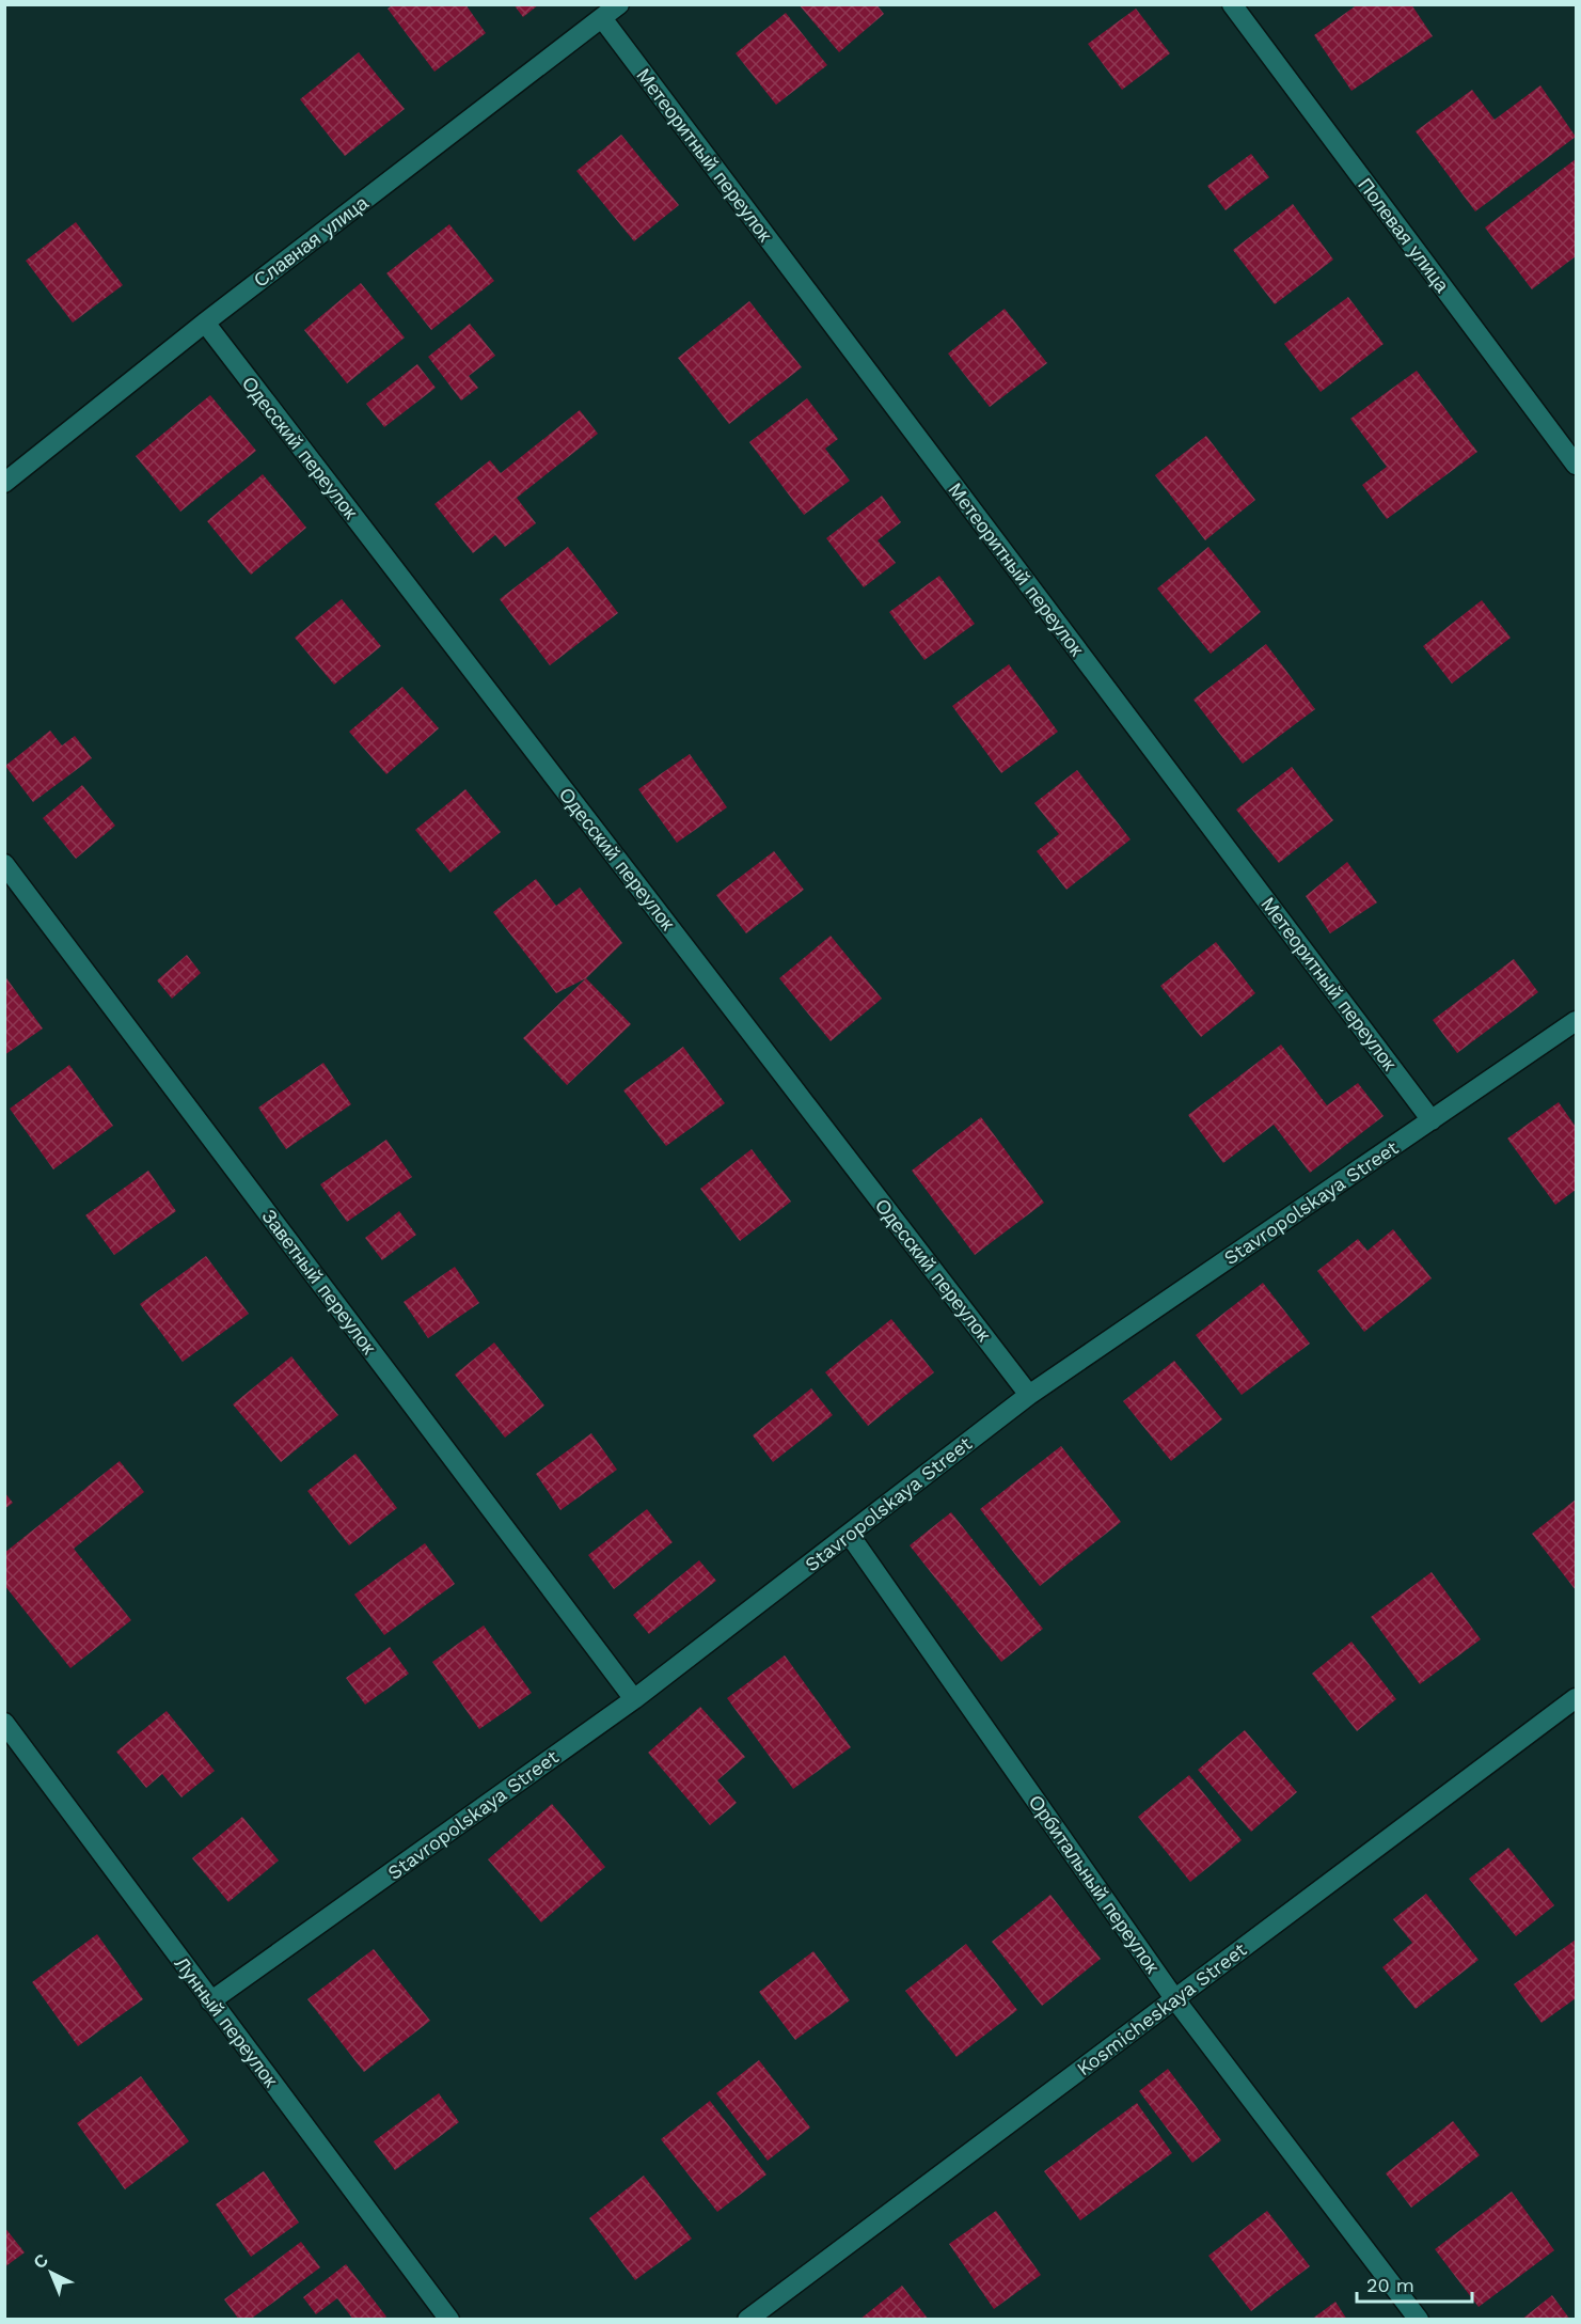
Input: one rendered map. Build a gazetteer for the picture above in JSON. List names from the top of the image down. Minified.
{"streets":{"street":["Метеоритный переулок","Полевая улица","Славная улица","Одесский переулок","Stavropolskaya Street","Заветный переулок","Орбитальный переулок","Kosmicheskaya Street","Лунный переулок"]},"crossings":[["Метеоритный переулок","Славная улица"],["Метеоритный переулок","Stavropolskaya Street"],["Славная улица","Одесский переулок"],["Одесский переулок","Stavropolskaya Street"],["Stavropolskaya Street","Заветный переулок"],["Stavropolskaya Street","Орбитальный переулок"],["Stavropolskaya Street","Лунный переулок"],["Орбитальный переулок","Kosmicheskaya Street"]],"scale_bar":"20 m","north":"top left"}
